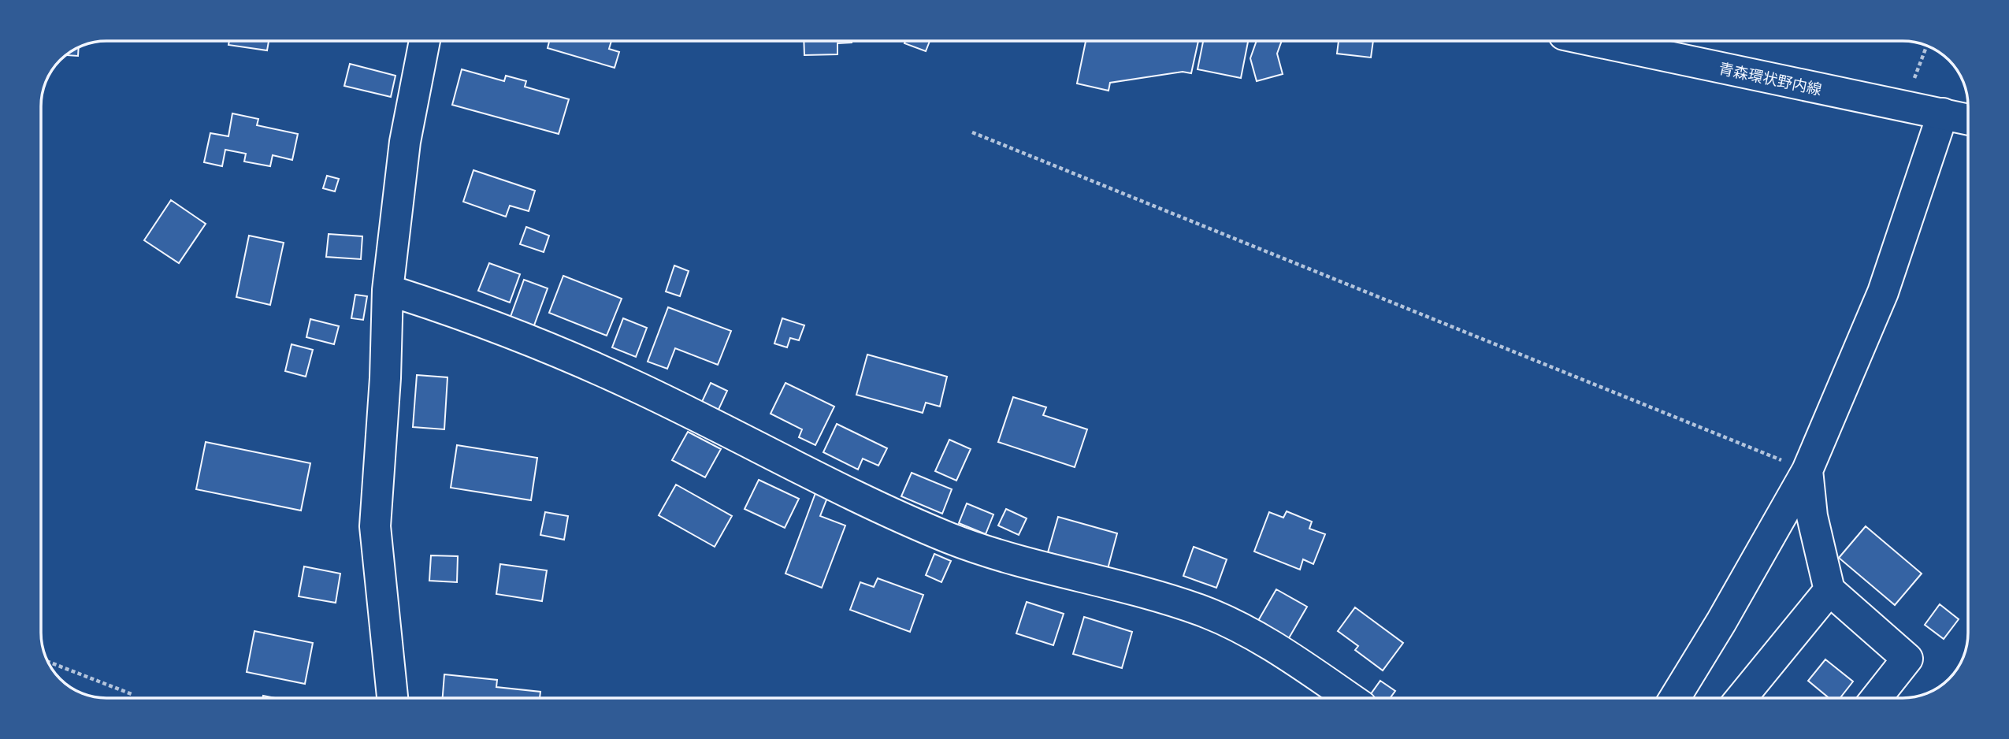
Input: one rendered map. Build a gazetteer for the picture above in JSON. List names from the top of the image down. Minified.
{"streets":{"street":["青森環状野内線"]}}
